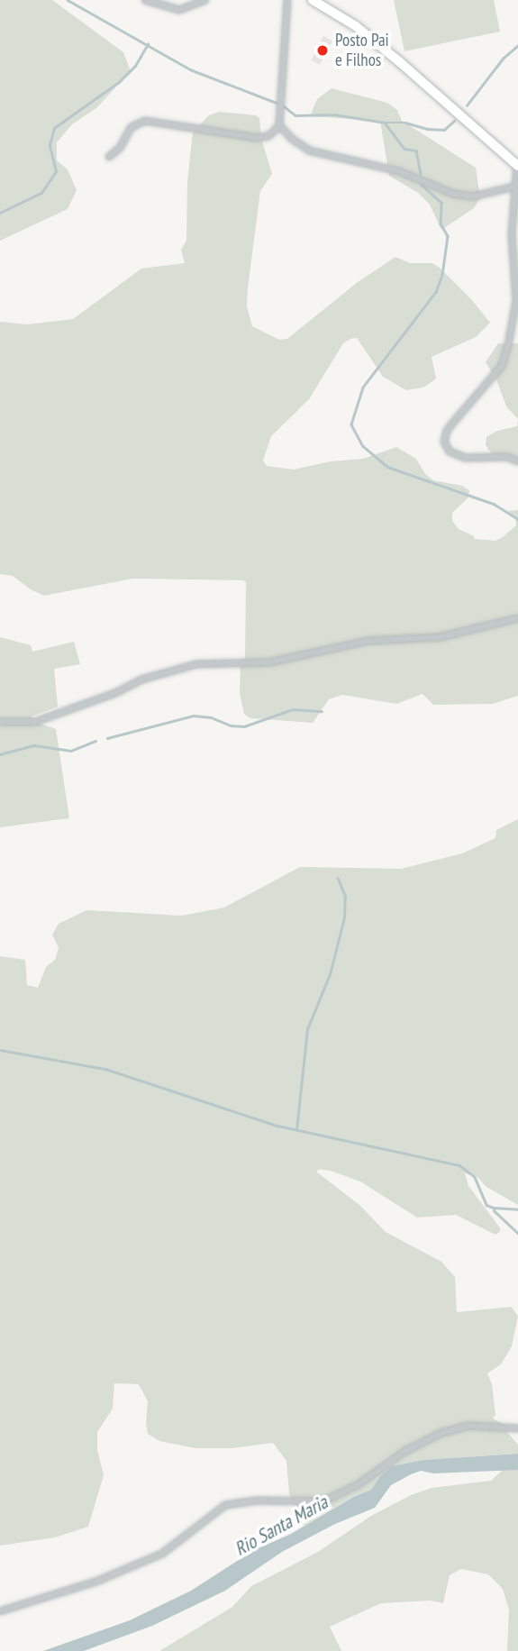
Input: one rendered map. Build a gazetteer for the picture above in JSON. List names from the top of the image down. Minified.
{"water":["Rio Santa Maria"],"places":["Posto Pai e Filhos"]}
